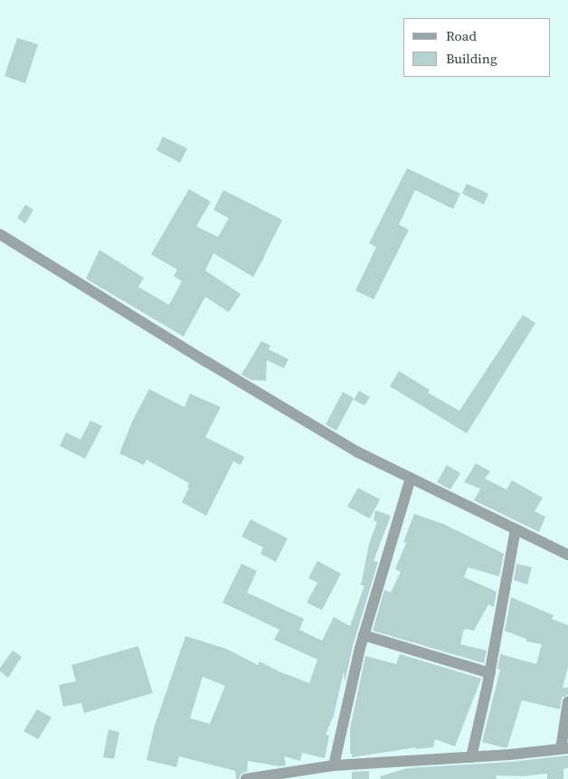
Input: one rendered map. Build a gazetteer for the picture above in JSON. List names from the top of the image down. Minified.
{"legend":["Road","Building"]}
